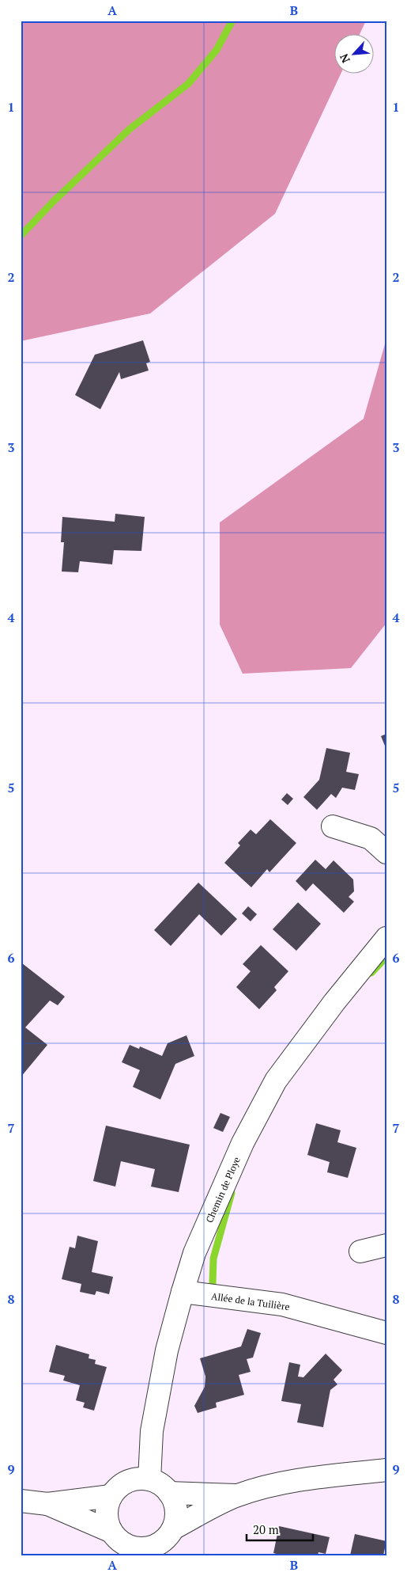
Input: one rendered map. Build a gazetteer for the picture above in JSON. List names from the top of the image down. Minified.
{"streets":{"street":["Chemin de Ploye","Allée de la Tuilière"]},"crossings":[["Chemin de Ploye","Allée de la Tuilière"]],"scale_bar":"20 m","north":"bottom left","grid":{"columns":["A","B"],"rows":["1","2","3","4","5","6","7","8","9"]}}
